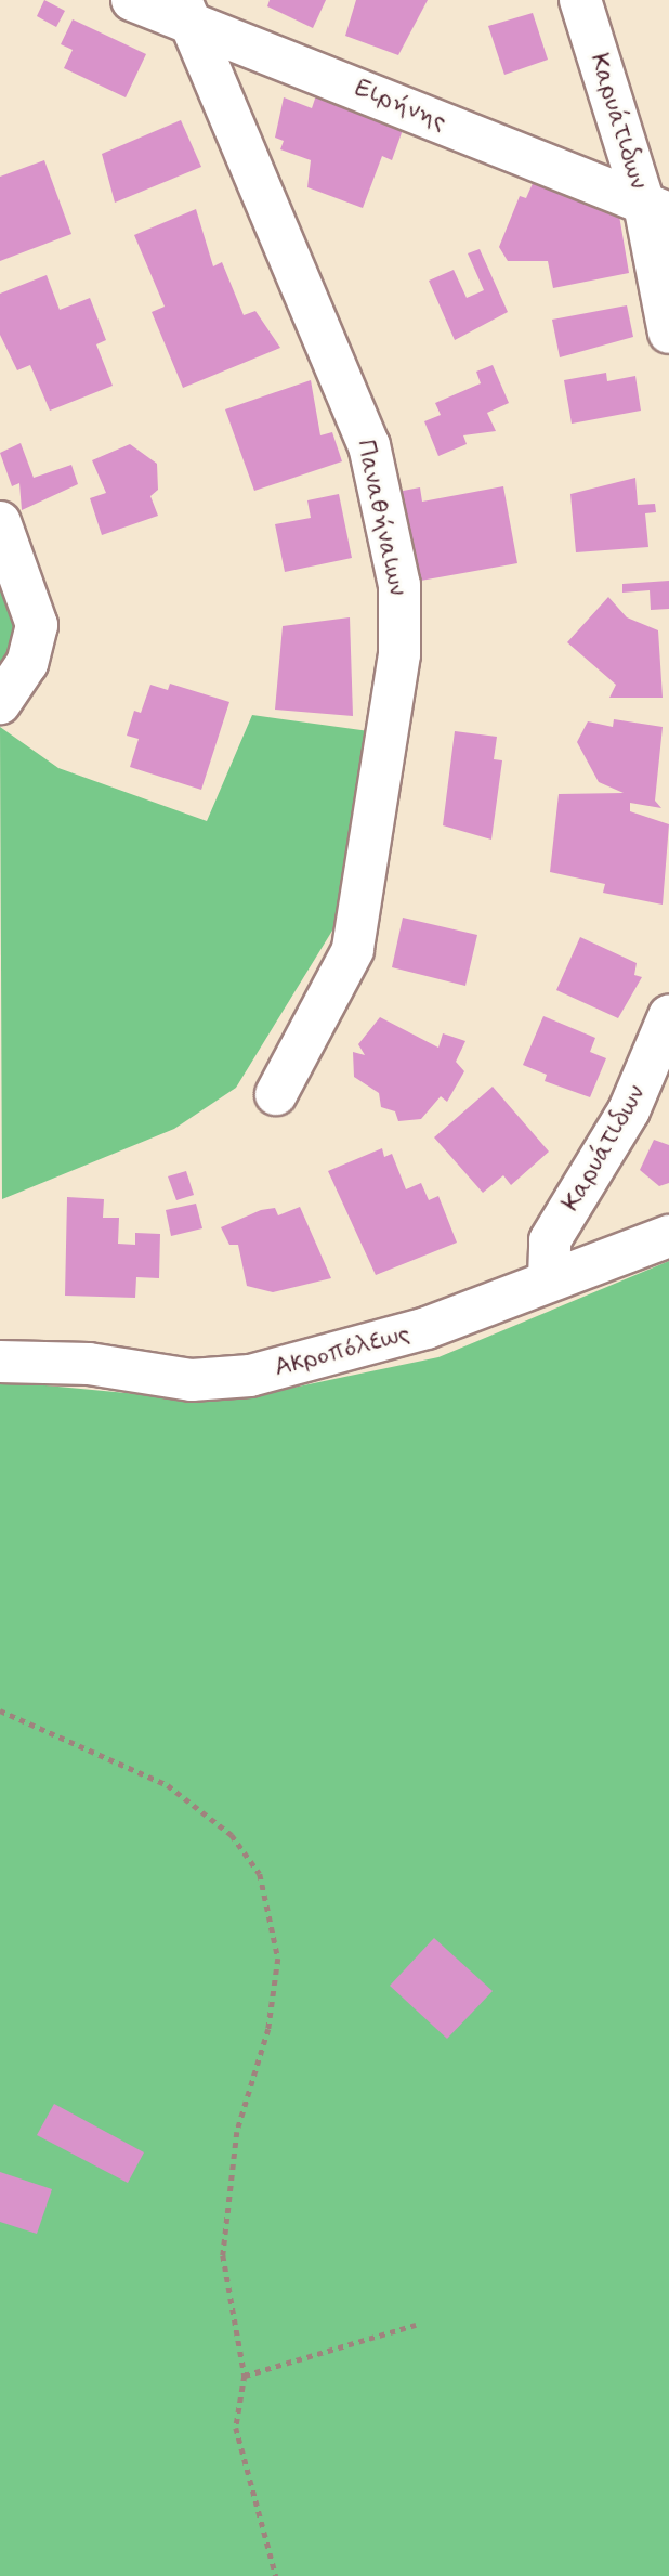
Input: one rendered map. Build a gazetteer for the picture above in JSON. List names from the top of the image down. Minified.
{"streets":{"street":["Ειρήνης","Καρυάτιδων","Παναθήναιων","Ακροπόλεως"]},"crossings":[["Ειρήνης","Καρυάτιδων"],["Ειρήνης","Παναθήναιων"],["Καρυάτιδων","Ακροπόλεως"]]}
